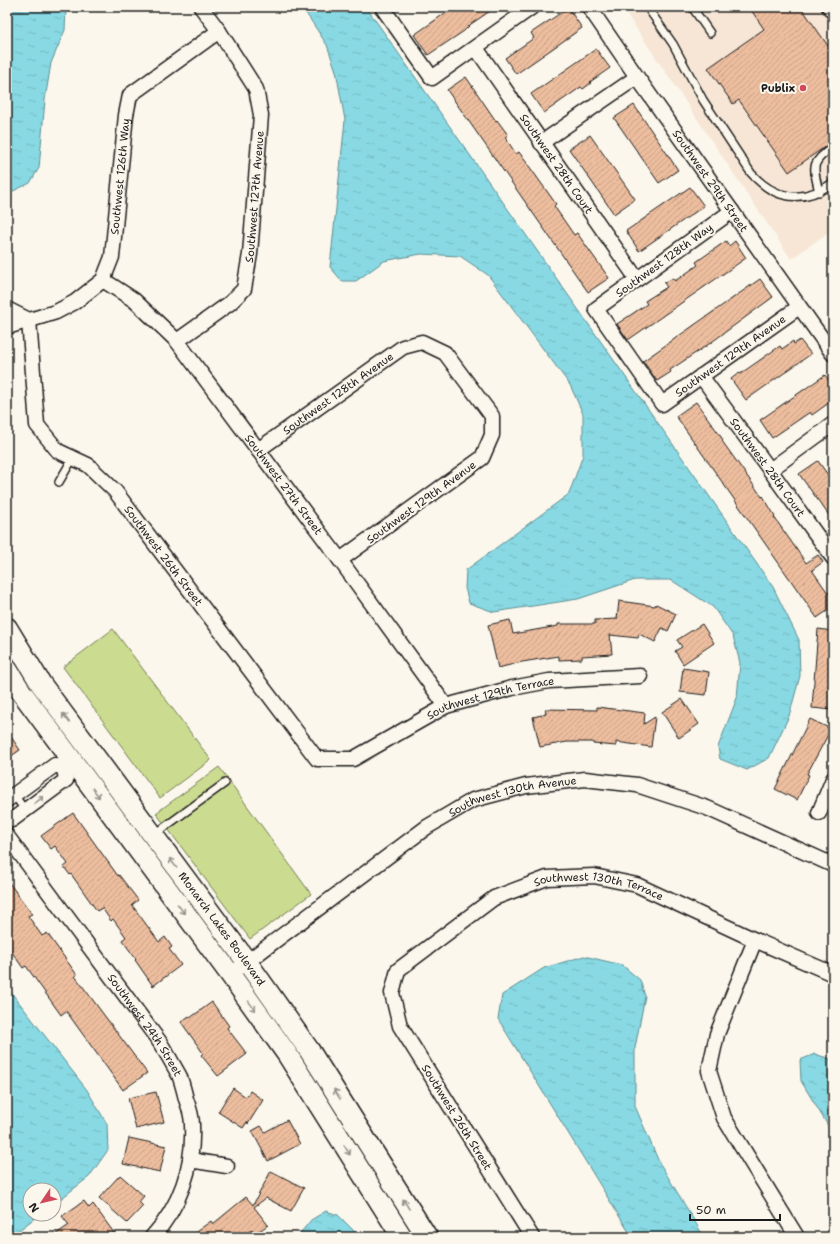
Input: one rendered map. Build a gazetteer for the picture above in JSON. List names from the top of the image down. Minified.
{"streets":{"street":["Southwest 28th Court","Southwest 126th Way","Southwest 29th Street","Southwest 127th Avenue","Southwest 128th Way","Southwest 129th Avenue","Southwest 128th Avenue","Southwest 27th Street","Southwest 26th Street","Southwest 129th Terrace","Southwest 130th Avenue","Southwest 130th Terrace","Monarch Lakes Boulevard","Southwest 24th Street"]},"crossings":[["Southwest 28th Court","Southwest 128th Way"],["Southwest 28th Court","Southwest 129th Avenue"],["Southwest 126th Way","Southwest 127th Avenue"],["Southwest 126th Way","Southwest 27th Street"],["Southwest 29th Street","Southwest 128th Way"],["Southwest 29th Street","Southwest 129th Avenue"],["Southwest 127th Avenue","Southwest 27th Street"],["Southwest 128th Way","Southwest 129th Avenue"],["Southwest 129th Avenue","Southwest 128th Avenue"],["Southwest 129th Avenue","Southwest 27th Street"],["Southwest 128th Avenue","Southwest 27th Street"],["Southwest 27th Street","Southwest 129th Terrace"],["Southwest 26th Street","Southwest 129th Terrace"],["Southwest 26th Street","Southwest 130th Terrace"],["Southwest 130th Avenue","Monarch Lakes Boulevard"]],"places":["Publix"],"scale_bar":"50 m","north":"bottom left"}
